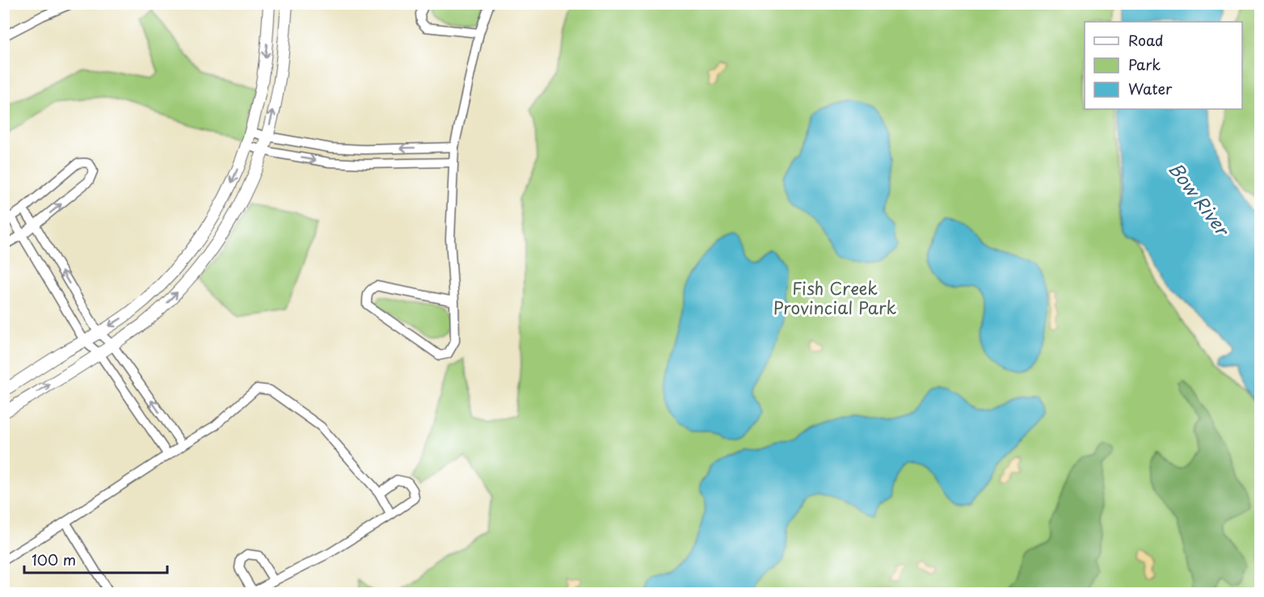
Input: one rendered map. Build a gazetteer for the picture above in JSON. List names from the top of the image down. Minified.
{"water":["Bow River"],"parks":["Fish Creek Provincial Park"],"legend":["Road","Park","Water"],"scale_bar":"100 m"}
